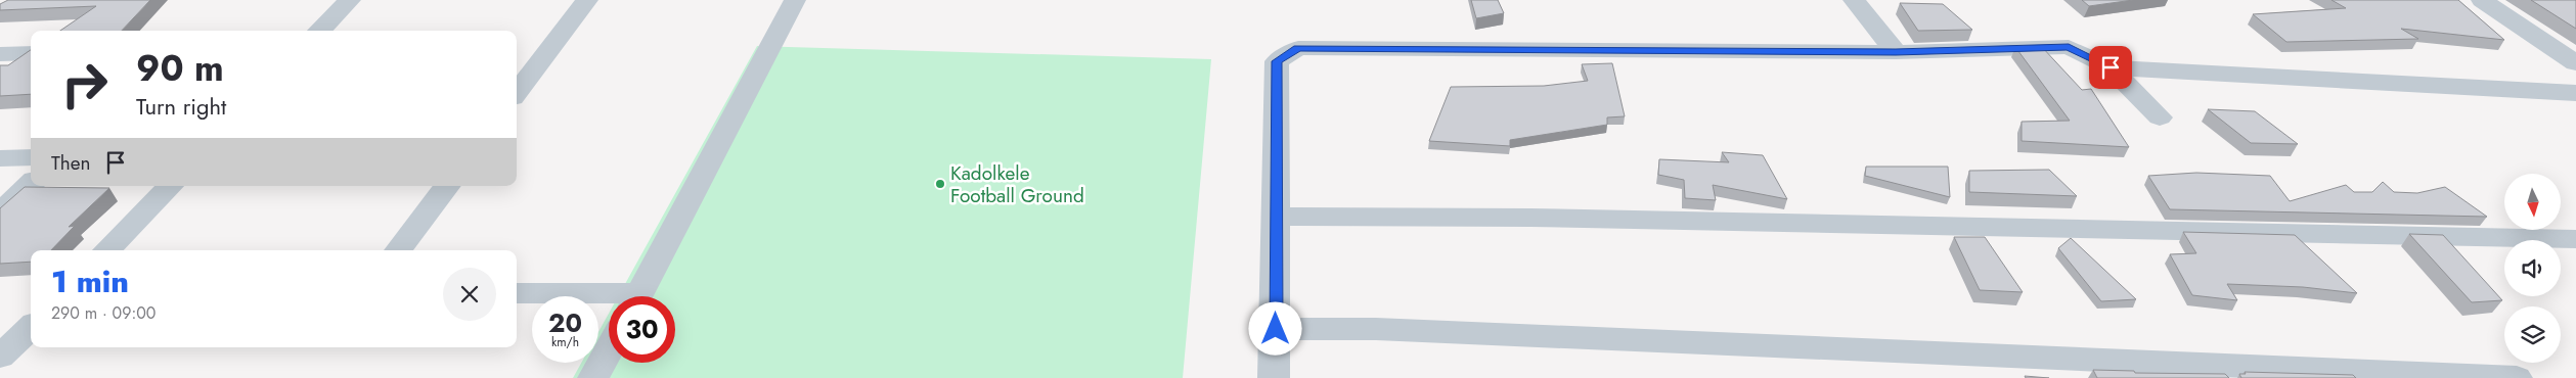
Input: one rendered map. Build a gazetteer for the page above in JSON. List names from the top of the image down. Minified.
{"places":["Kadolkele Football Ground"],"north":"bottom","page":{"turn":["90 m","Turn right"],"then":"Then","heading":["1 min","290 m · 09:00"],"speed":"20 km/h","limit":"30"}}
